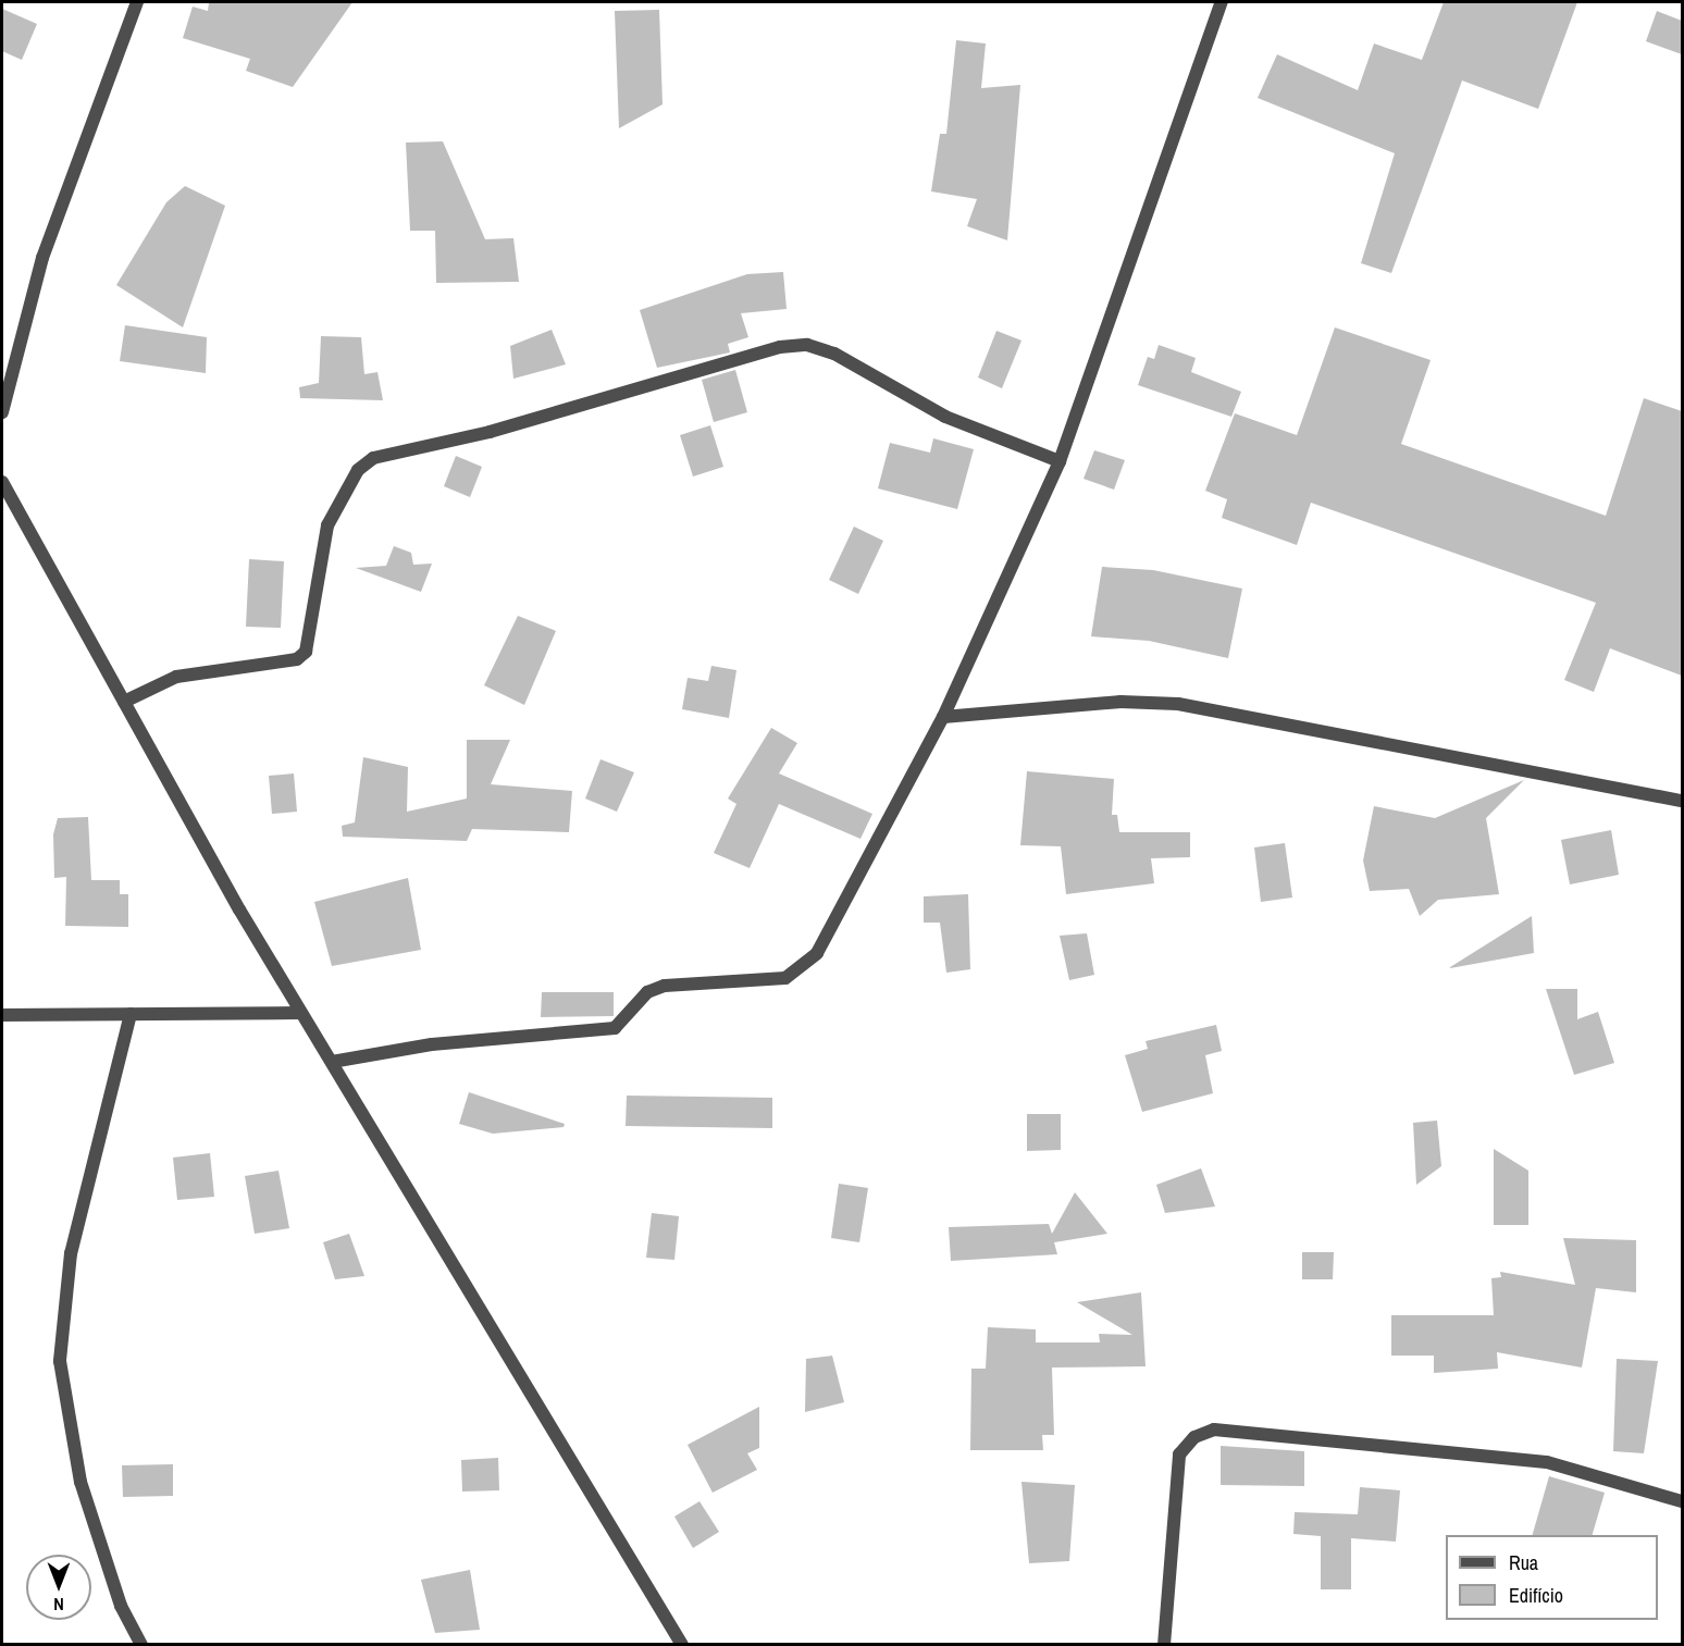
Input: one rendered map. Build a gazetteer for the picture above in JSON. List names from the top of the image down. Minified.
{"legend":["Rua","Edifício"],"north":"bottom"}
